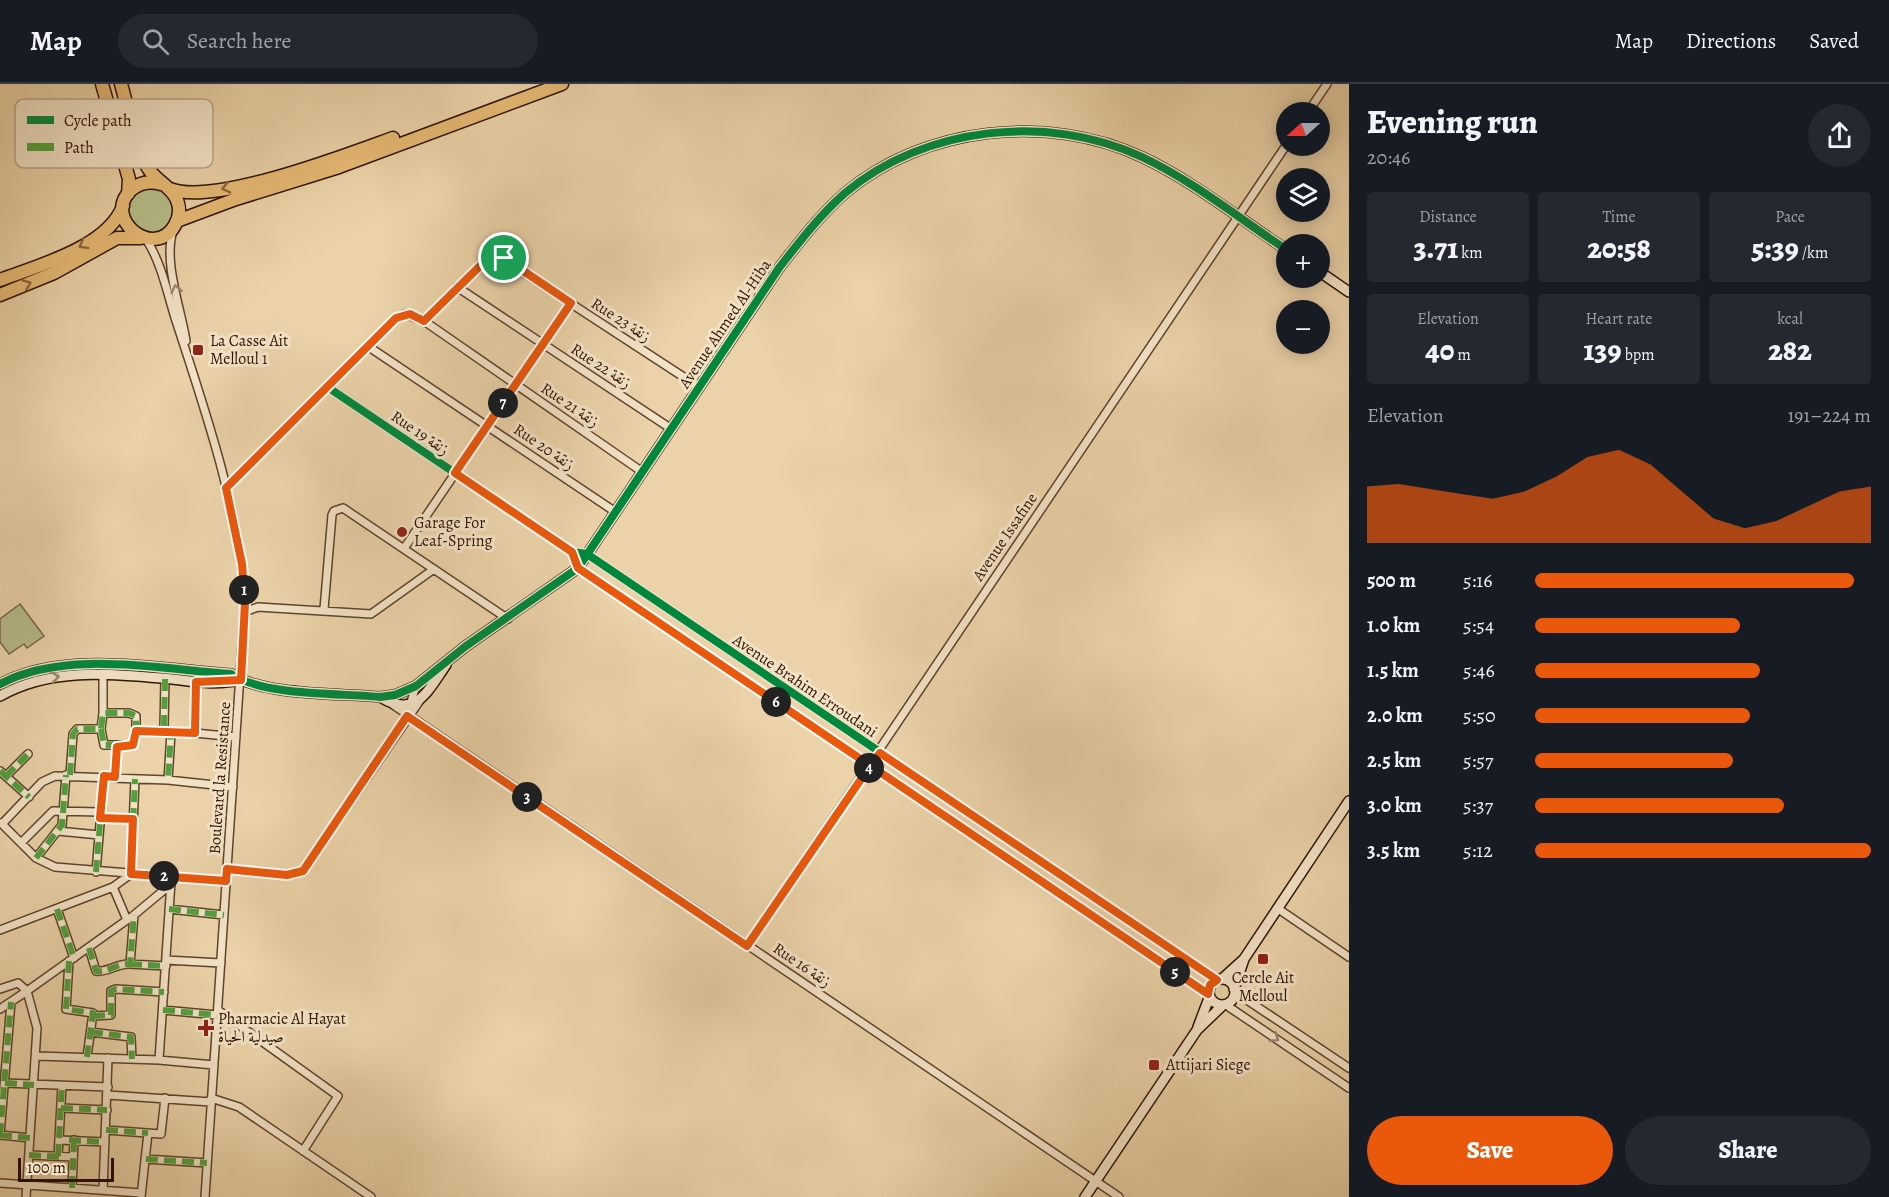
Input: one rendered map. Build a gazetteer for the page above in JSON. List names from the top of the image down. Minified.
{"streets":{"street":["Rue 23 زنقة","Avenue Ahmed Al-Hiba","Rue 22 زنقة","Rue 21 زنقة","Rue 19 زنقة","Rue 20 زنقة","Avenue Issafine","Avenue Brahim Erroudani","Boulevard la Resistance","Rue 16 زنقة"]},"crossings":[["Rue 23 زنقة","Avenue Ahmed Al-Hiba"],["Rue 23 زنقة","Rue 22 زنقة"],["Avenue Ahmed Al-Hiba","Rue 22 زنقة"],["Avenue Ahmed Al-Hiba","Rue 21 زنقة"],["Avenue Ahmed Al-Hiba","Rue 19 زنقة"],["Avenue Ahmed Al-Hiba","Rue 20 زنقة"],["Avenue Ahmed Al-Hiba","Avenue Issafine"],["Avenue Ahmed Al-Hiba","Avenue Brahim Erroudani"],["Avenue Ahmed Al-Hiba","Boulevard la Resistance"],["Avenue Ahmed Al-Hiba","Rue 16 زنقة"],["Rue 19 زنقة","Avenue Brahim Erroudani"],["Avenue Issafine","Avenue Brahim Erroudani"],["Avenue Issafine","Rue 16 زنقة"]],"places":{"transit":["La Casse Ait Melloul 1","Cercle Ait Melloul","Attijari Siege"],"other":["Garage For Leaf-Spring"],"health":["Pharmacie Al Hayat صيدلية الحياة"]},"legend":["Cycle path","Path"],"scale_bar":"100 m","north":"left","page":{"header":"Map","search":"Search here","nav":["Map","Directions","Saved"],"heading":["Evening run","20:46"],"map_buttons":["+","−"],"stats":[["Distance","3.71 km"],["Time","20:58"],["Pace","5:39 /km"],["Elevation","40 m"],["Heart rate","139 bpm"],["kcal","282"]],"pins":["7","1","6","4","3","2","5"],"chart":["Elevation","191–224 m"],"list":[{"name":"500 m","note":"5:16"},{"name":"1.0 km","note":"5:54"},{"name":"1.5 km","note":"5:46"},{"name":"2.0 km","note":"5:50"},{"name":"2.5 km","note":"5:57"},{"name":"3.0 km","note":"5:37"},{"name":"3.5 km","note":"5:12"}],"buttons":["Save","Share"],"scale":"100 m"}}
